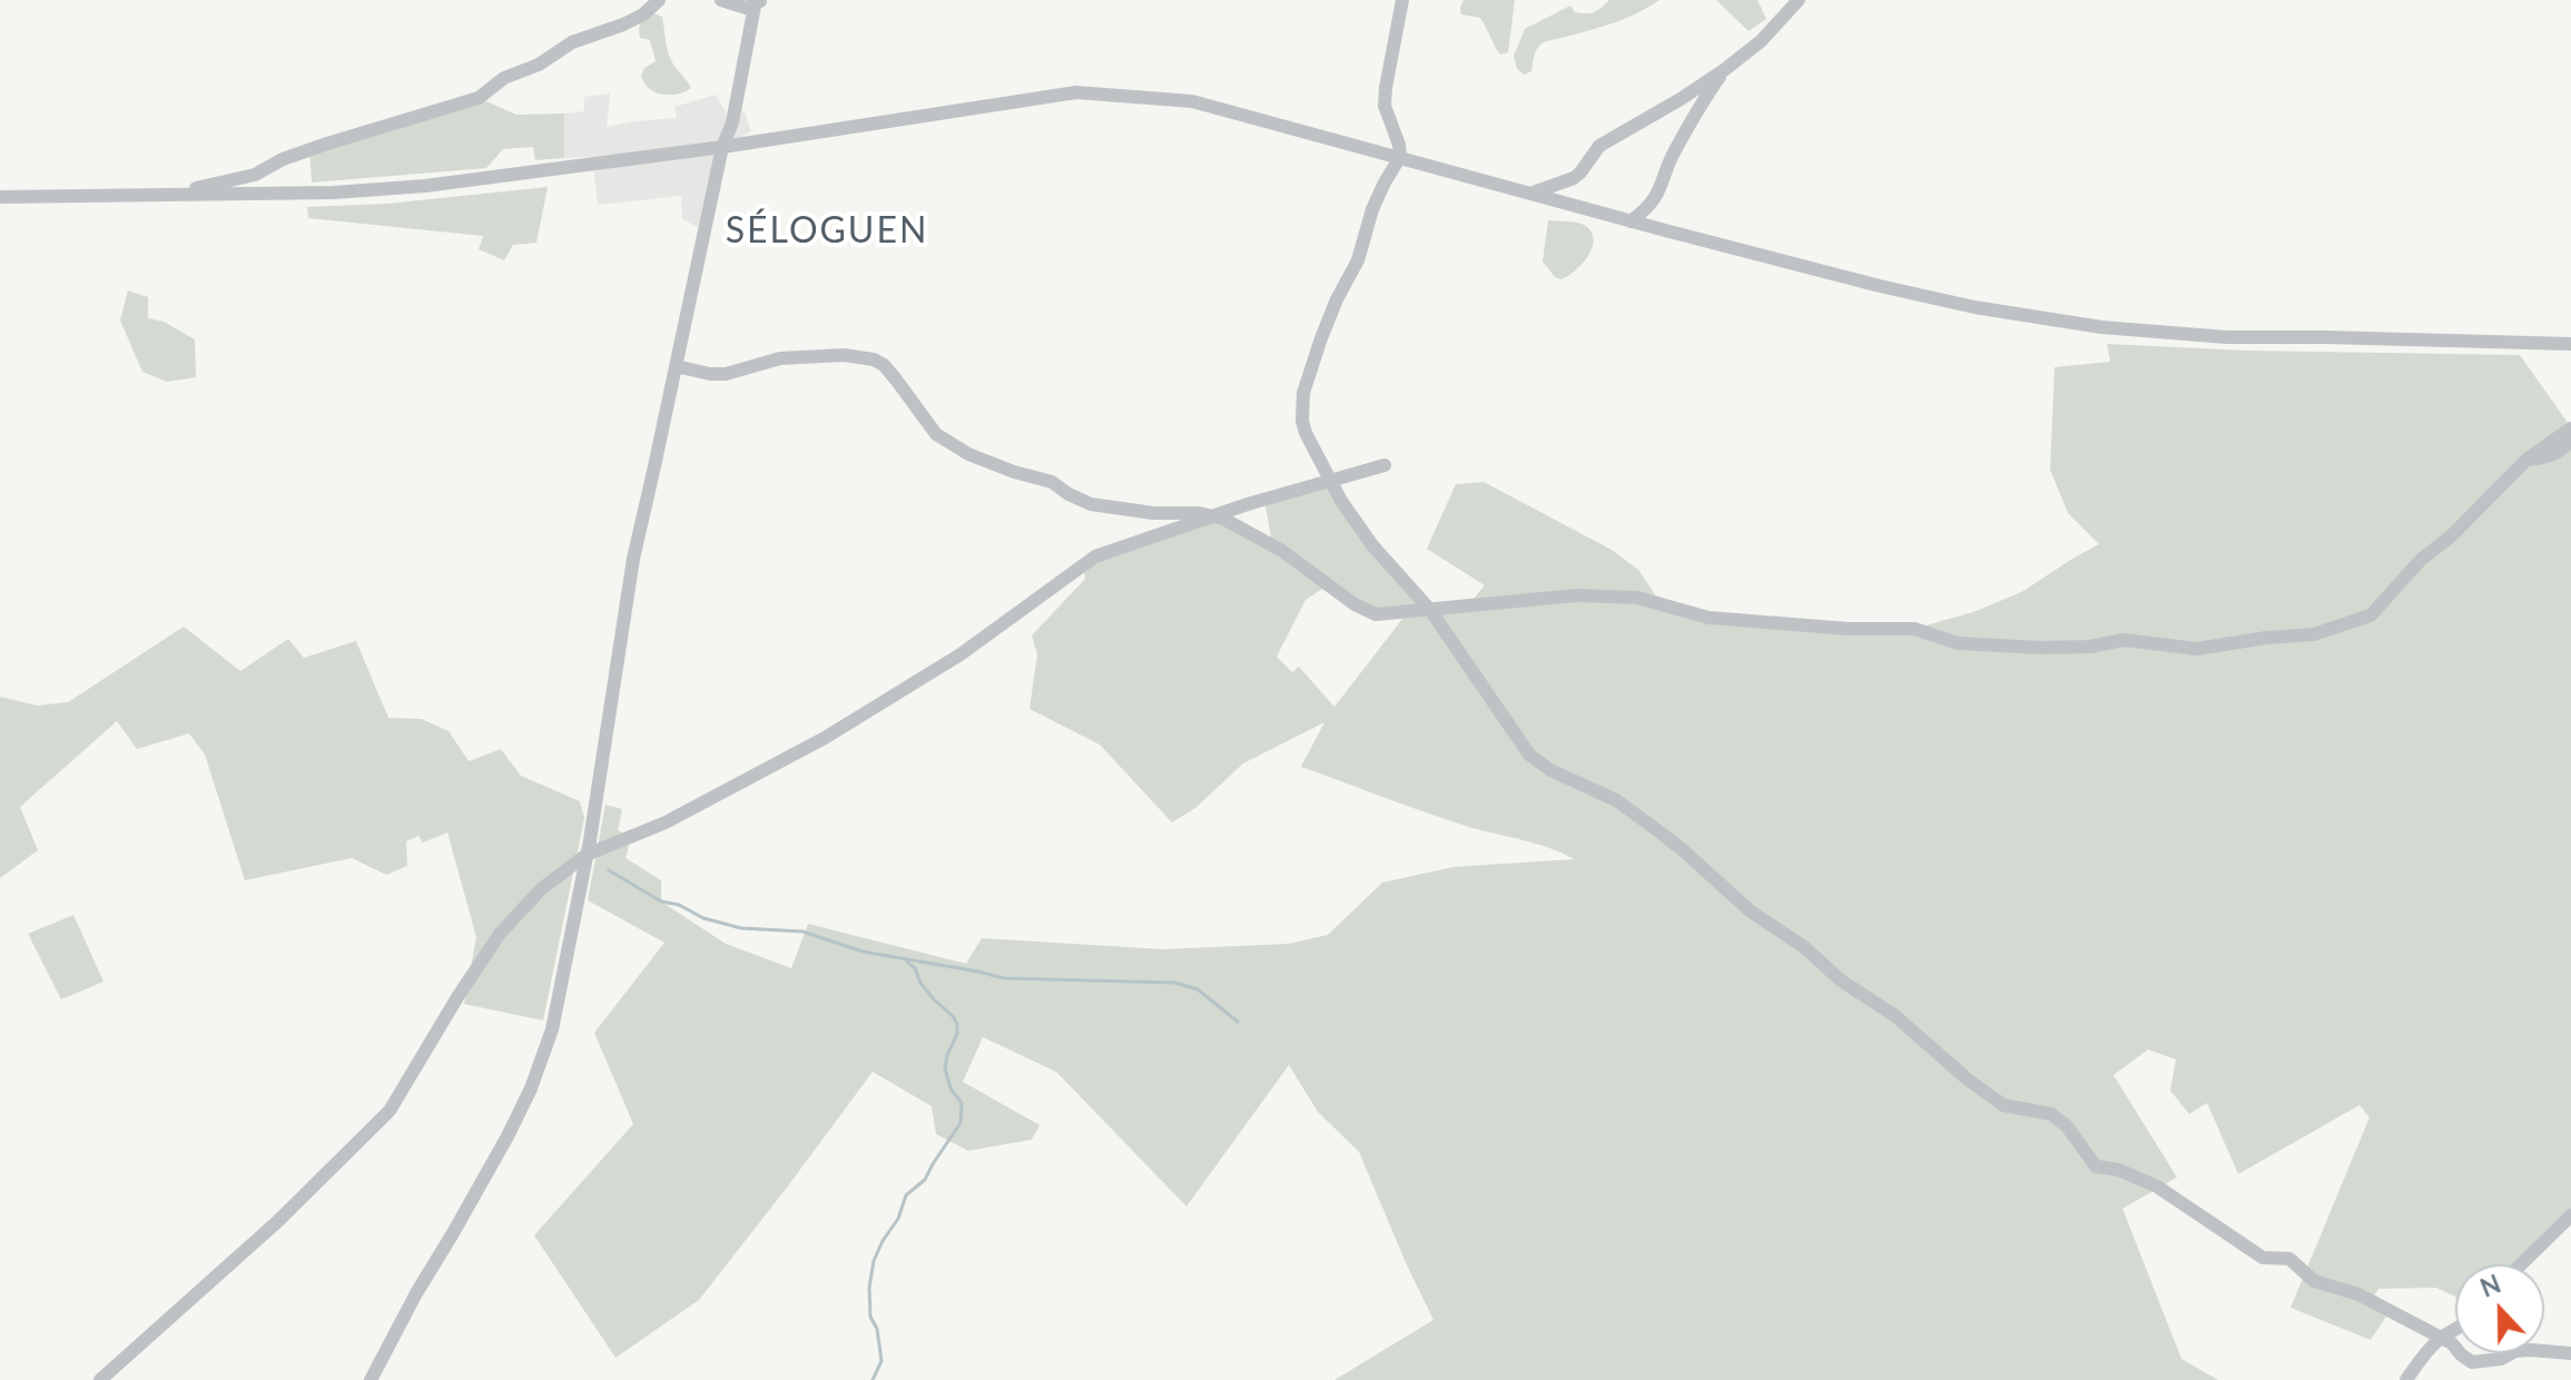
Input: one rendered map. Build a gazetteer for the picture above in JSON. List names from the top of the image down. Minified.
{"districts":["SÉLOGUEN"],"north":"top"}
